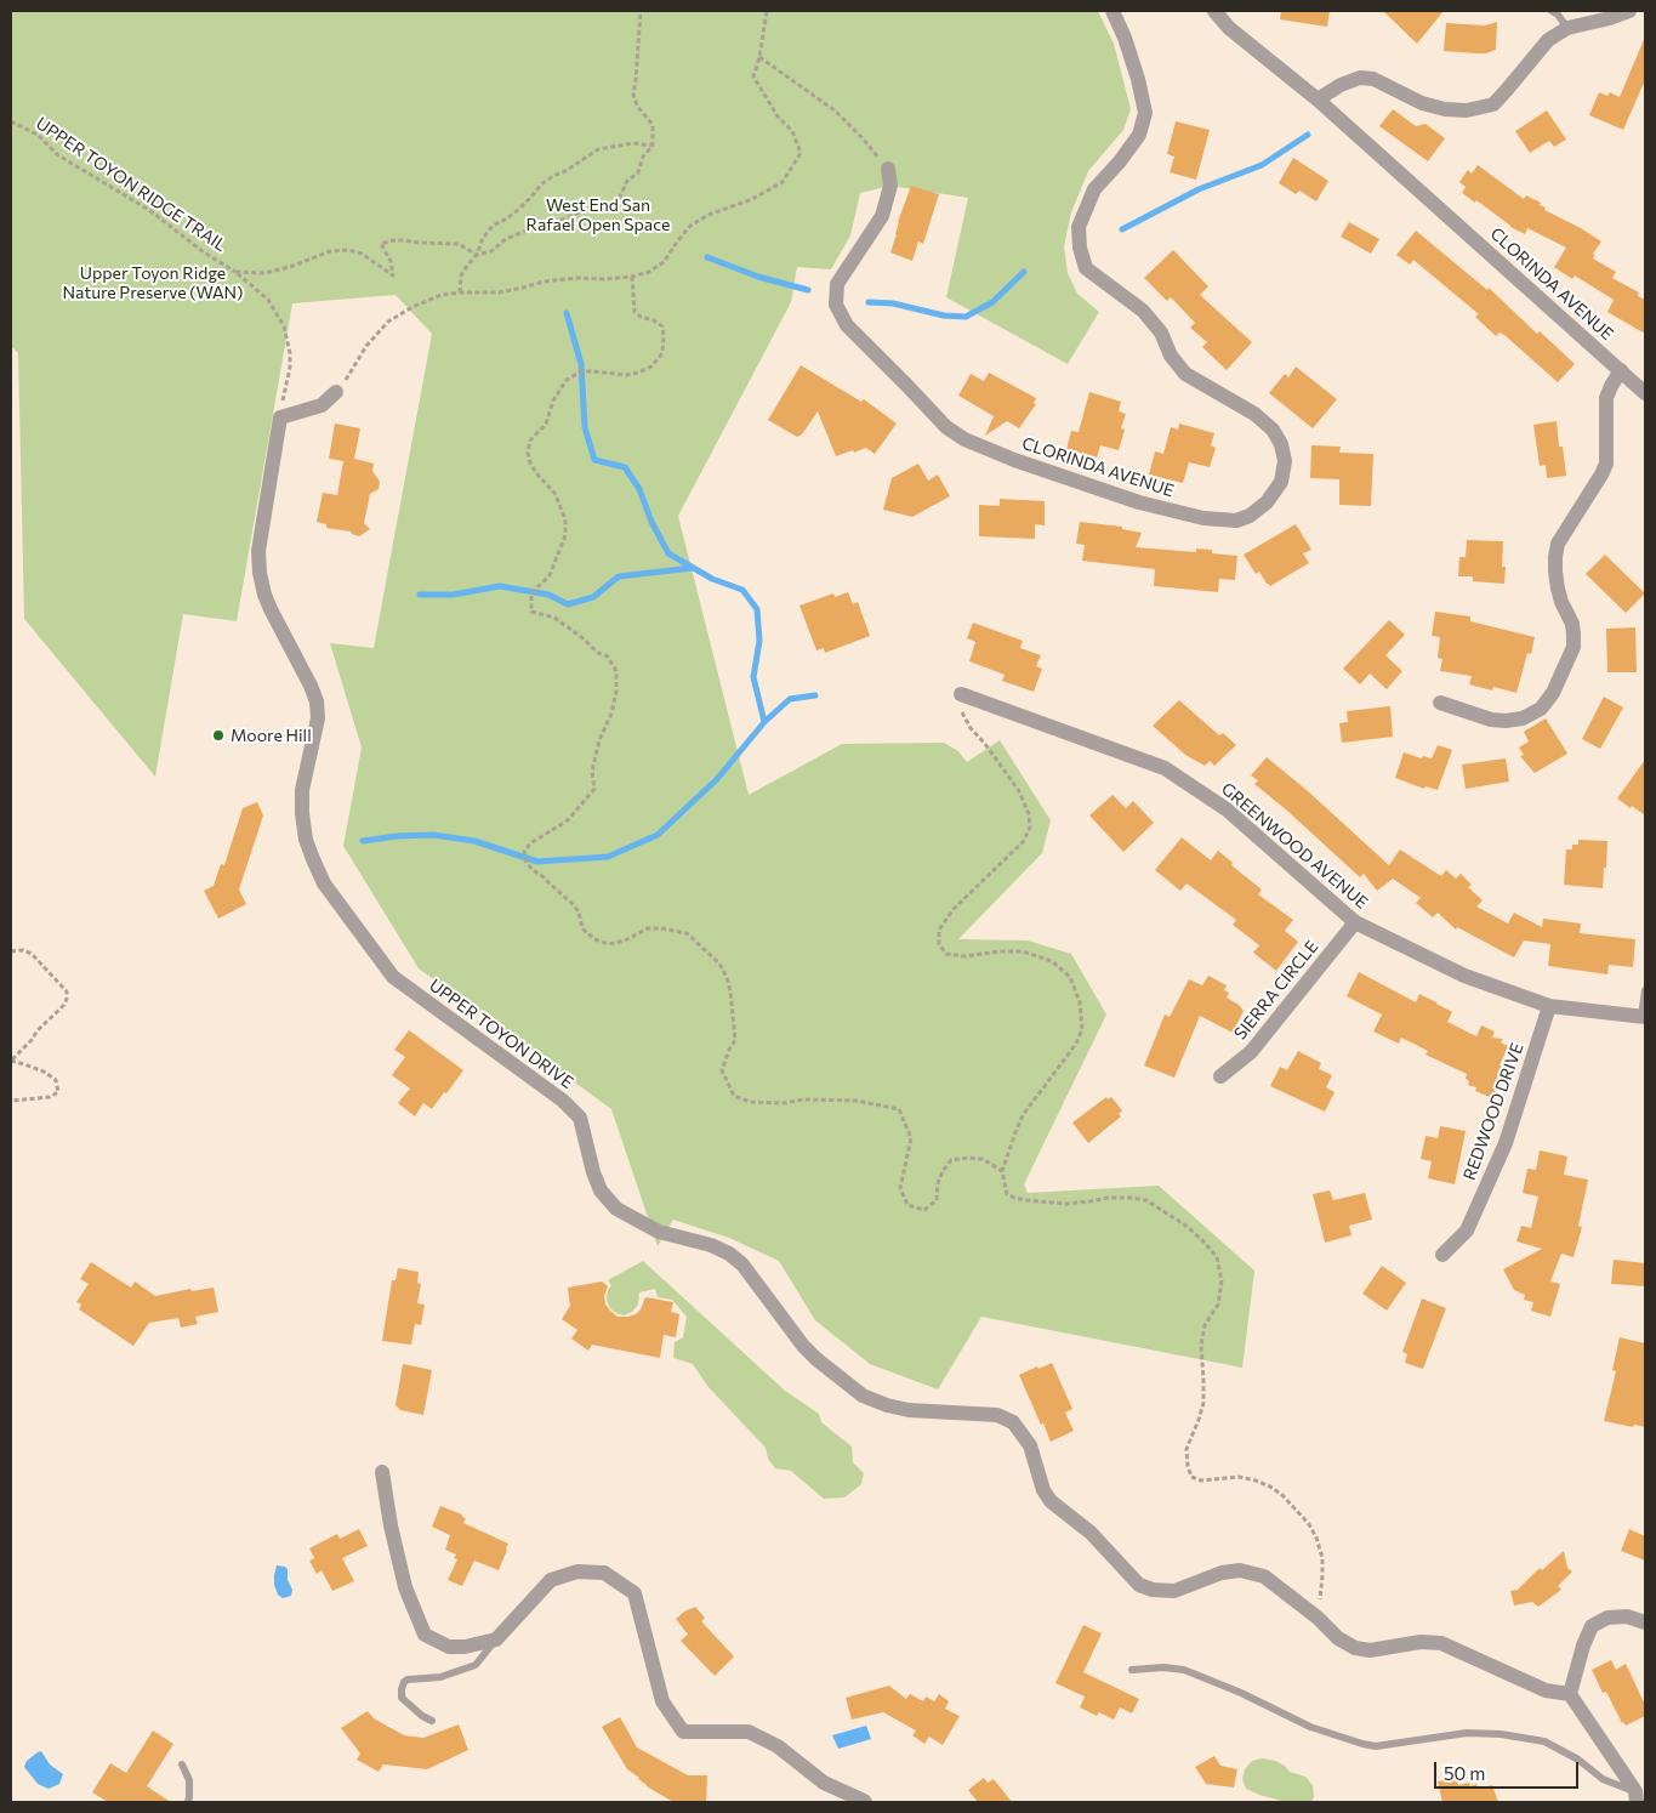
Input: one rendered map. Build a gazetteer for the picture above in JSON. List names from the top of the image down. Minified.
{"streets":{"street":["CLORINDA AVENUE","GREENWOOD AVENUE","SIERRA CIRCLE","UPPER TOYON DRIVE","REDWOOD DRIVE"],"path":["UPPER TOYON RIDGE TRAIL"]},"crossings":[["UPPER TOYON RIDGE TRAIL","UPPER TOYON DRIVE"],["GREENWOOD AVENUE","SIERRA CIRCLE"],["GREENWOOD AVENUE","REDWOOD DRIVE"]],"parks":["West End San Rafael Open Space","Upper Toyon Ridge Nature Preserve (WAN)"],"places":["Moore Hill"],"scale_bar":"50 m"}
